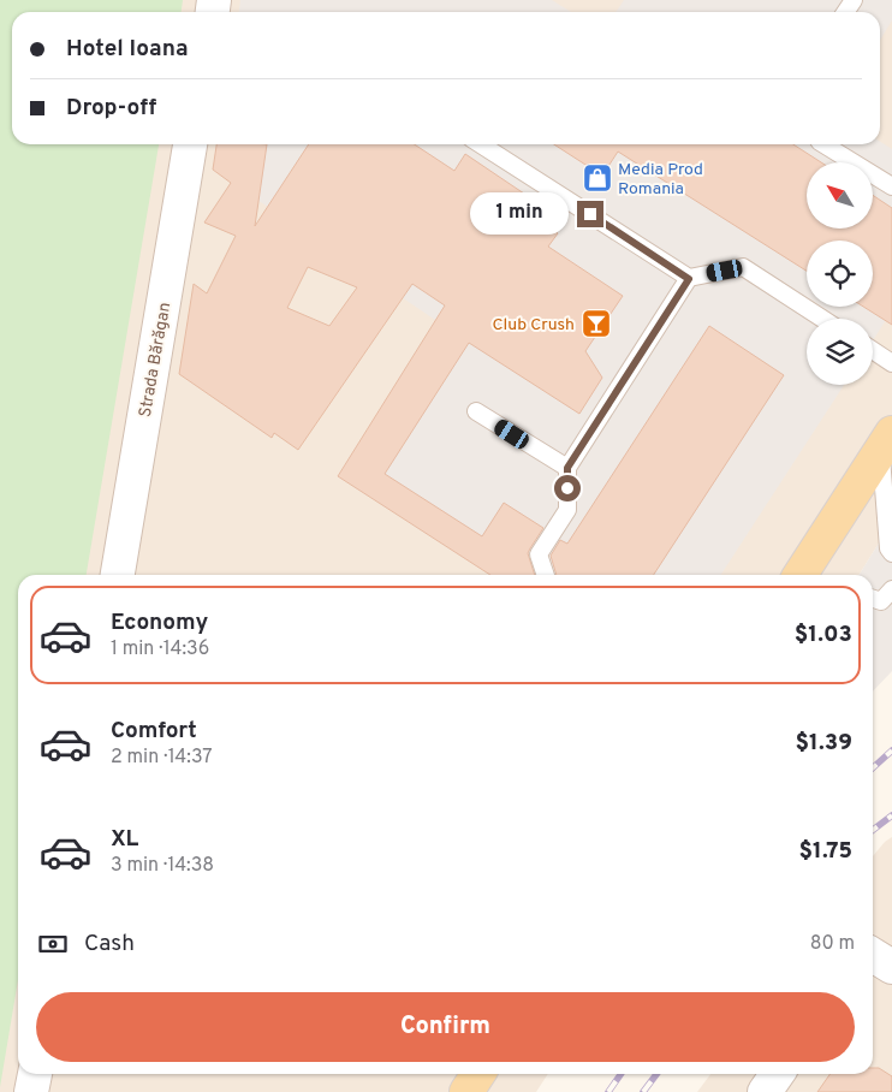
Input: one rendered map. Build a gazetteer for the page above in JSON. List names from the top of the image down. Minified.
{"streets":{"street":["Strada Bărăgan"]},"places":{"shop":["Media Prod Romania"],"bar":["Club Crush"]},"north":"top left","page":{"banner":["Hotel Ioana","Drop-off"],"bubble":"1 min","list":[{"name":"Economy","note":"1 min · 14:36","value":"$1.03"},{"name":"Comfort","note":"2 min · 14:37","value":"$1.39"},{"name":"XL","note":"3 min · 14:38","value":"$1.75"}],"pay":["Cash","80 m"],"buttons":"Confirm"}}
